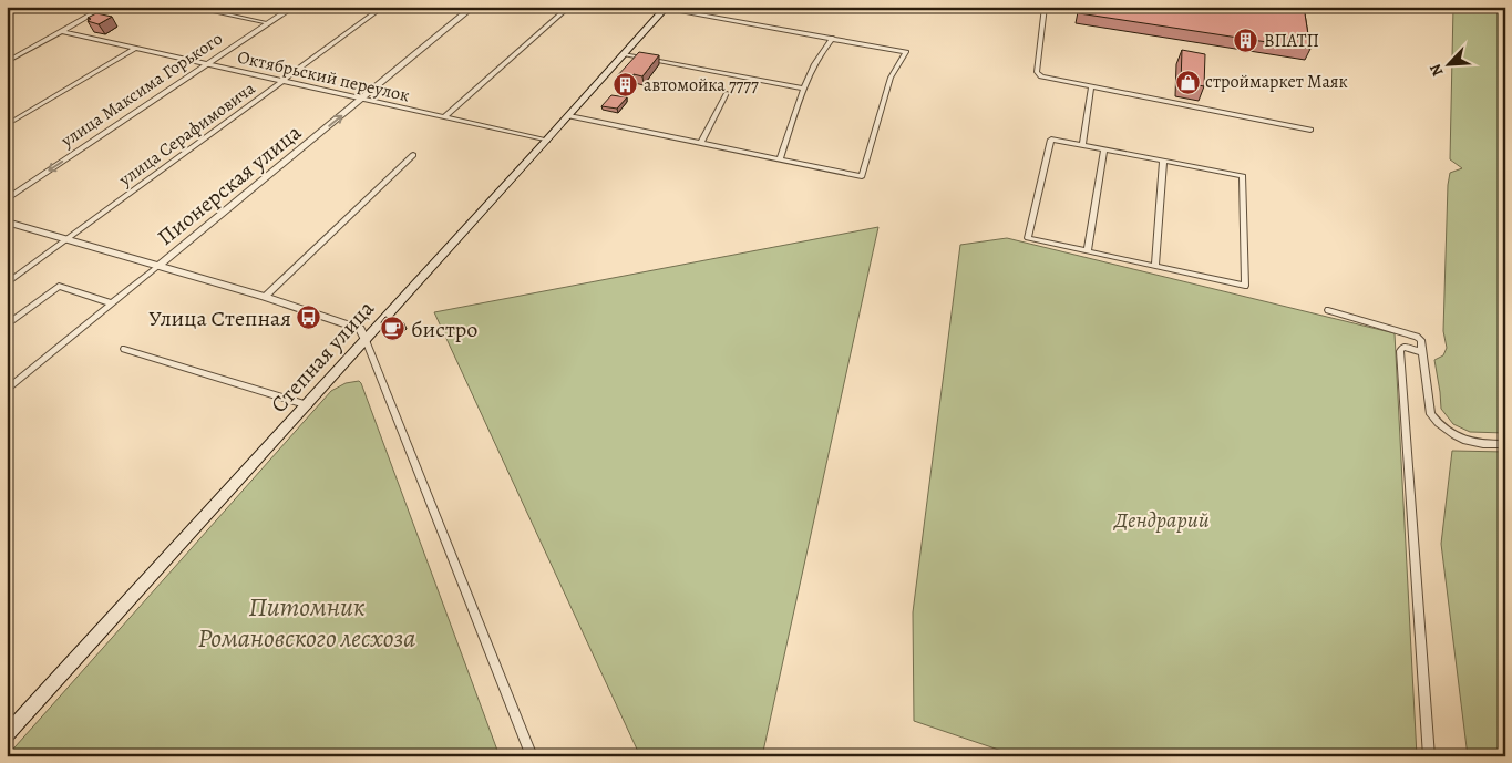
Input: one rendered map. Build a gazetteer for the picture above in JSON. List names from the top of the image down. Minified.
{"streets":{"main road":["Степная улица"],"street":["Октябрьский переулок","улица Максима Горького","улица Серафимовича","Пионерская улица"]},"crossings":[["Октябрьский переулок","улица Максима Горького"],["Октябрьский переулок","улица Серафимовича"],["Октябрьский переулок","Пионерская улица"],["Октябрьский переулок","Степная улица"]],"parks":["Дендрарий","Питомник Романовского лесхоза"],"places":{"building":["ВПАТП","автомойка 7777"],"shop":["строймаркет Маяк"],"bus stop":["Улица Степная"],"cafe":["бистро"]},"north":"bottom left"}
